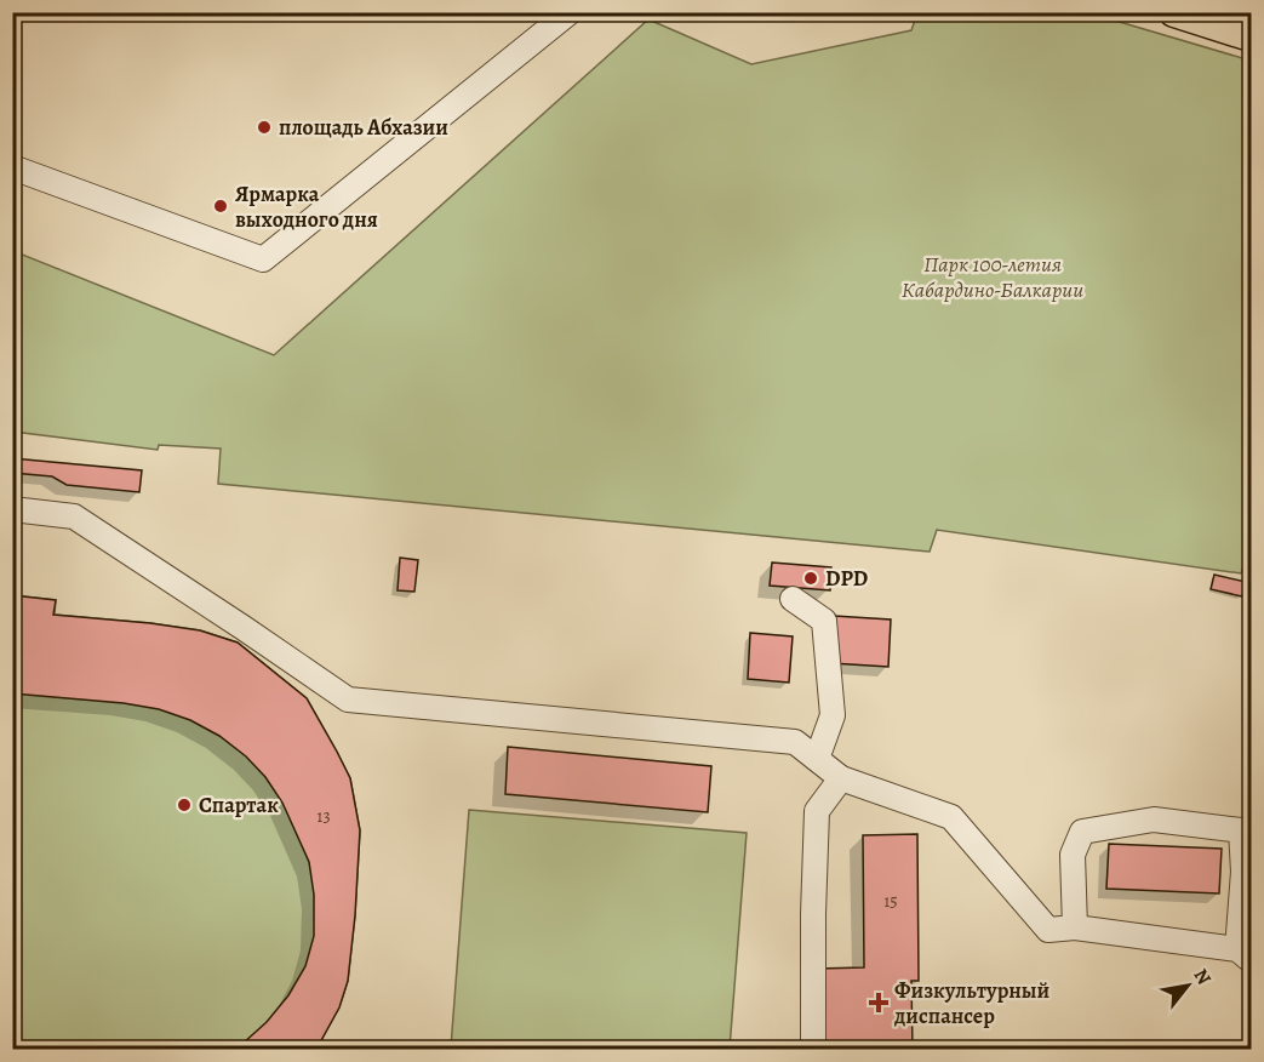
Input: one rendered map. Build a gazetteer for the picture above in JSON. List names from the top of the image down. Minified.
{"parks":["Парк 100-летия Кабардино-Балкарии"],"places":{"other":["площадь Абхазии","Ярмарка выходного дня","DPD","Спартак"],"health":["Физкультурный диспансер"]},"house_numbers":["13","15"],"north":"top right"}
